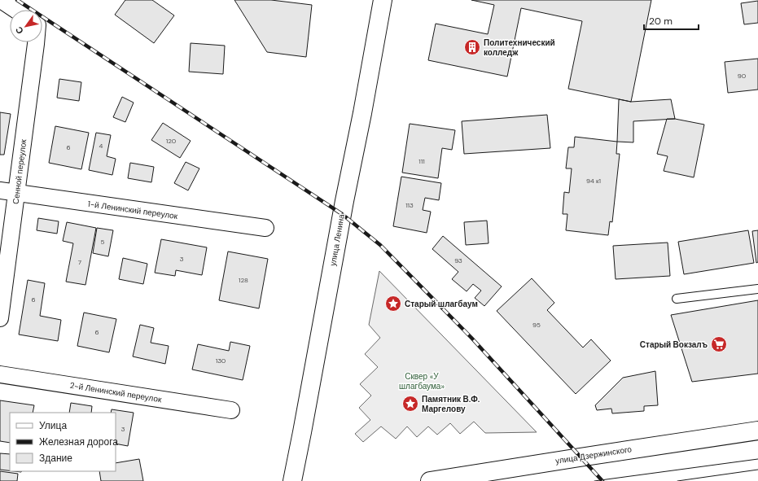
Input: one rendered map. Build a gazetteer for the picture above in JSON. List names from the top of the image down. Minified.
{"streets":{"main road":["улица Ленина","улица Дзержинского"],"street":["Сенной переулок","1-й Ленинский переулок","2-й Ленинский переулок"]},"crossings":[["Сенной переулок","1-й Ленинский переулок"]],"parks":["Сквер «У шлагбаума»"],"places":{"building":["Политехнический колледж"],"place":["Старый шлагбаум","Памятник В.Ф. Маргелову"],"supermarket":["Старый Вокзалъ"]},"house_numbers":["90","120","4","6","111","94 к1","113","5","3","93","7","128","6","95","6","130","3"],"legend":["Улица","Железная дорога","Здание"],"scale_bar":"20 m","north":"bottom left"}
